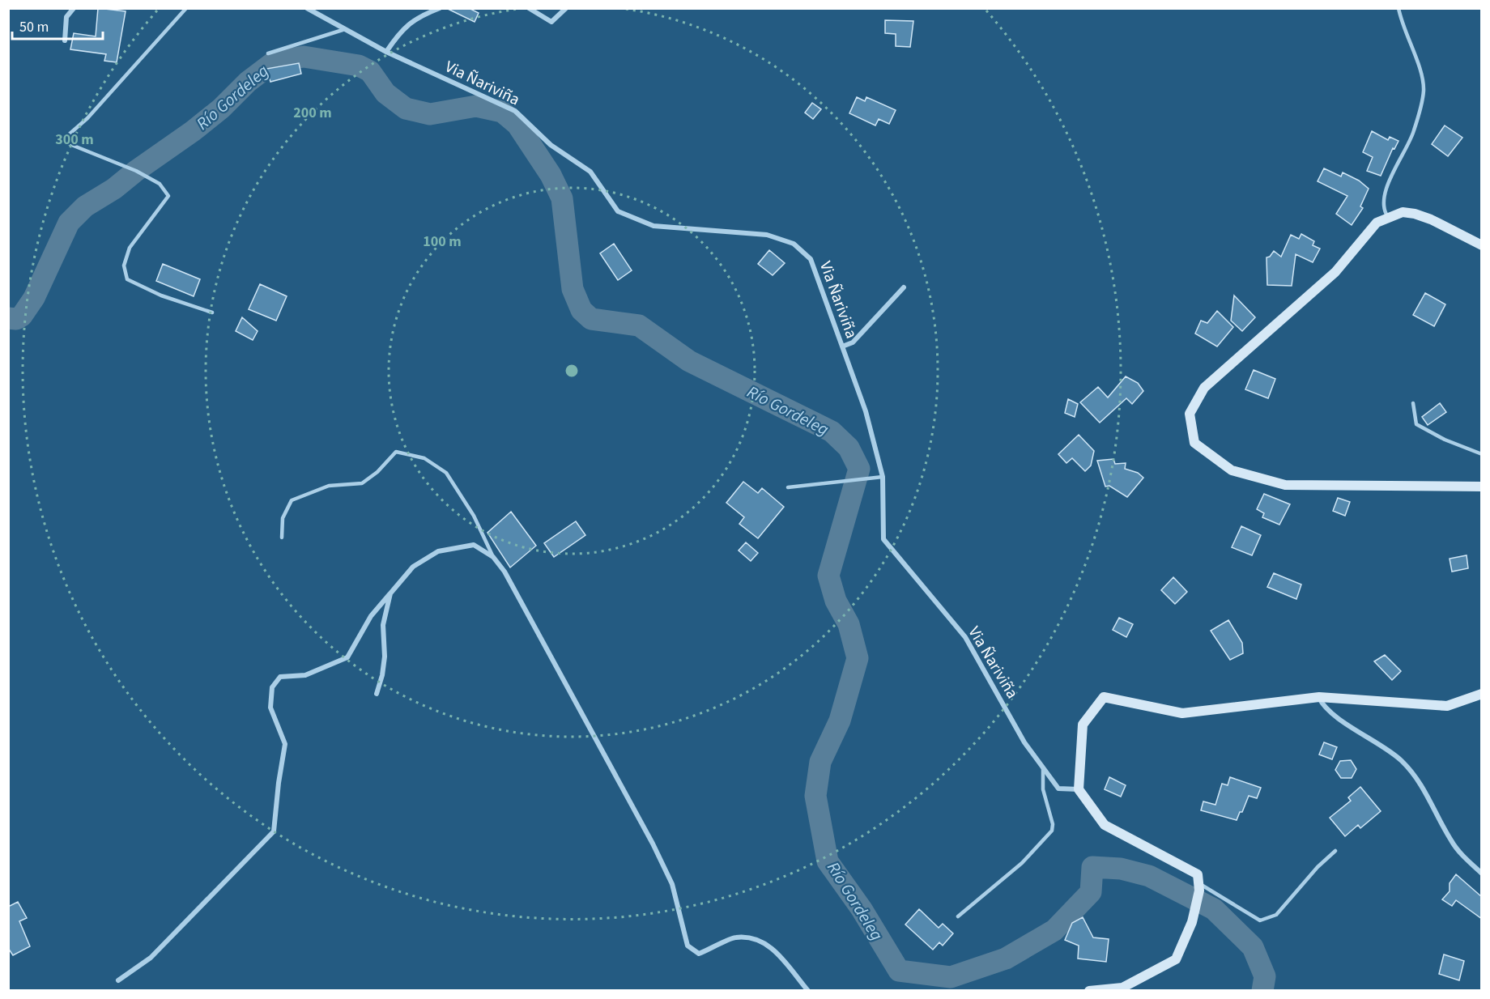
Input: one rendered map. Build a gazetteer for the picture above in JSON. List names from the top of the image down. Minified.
{"streets":{"street":["Via Ñariviña"]},"water":["Río Gordeleg"],"scale_bar":"50 m","rings":["200 m","300 m","100 m"]}
